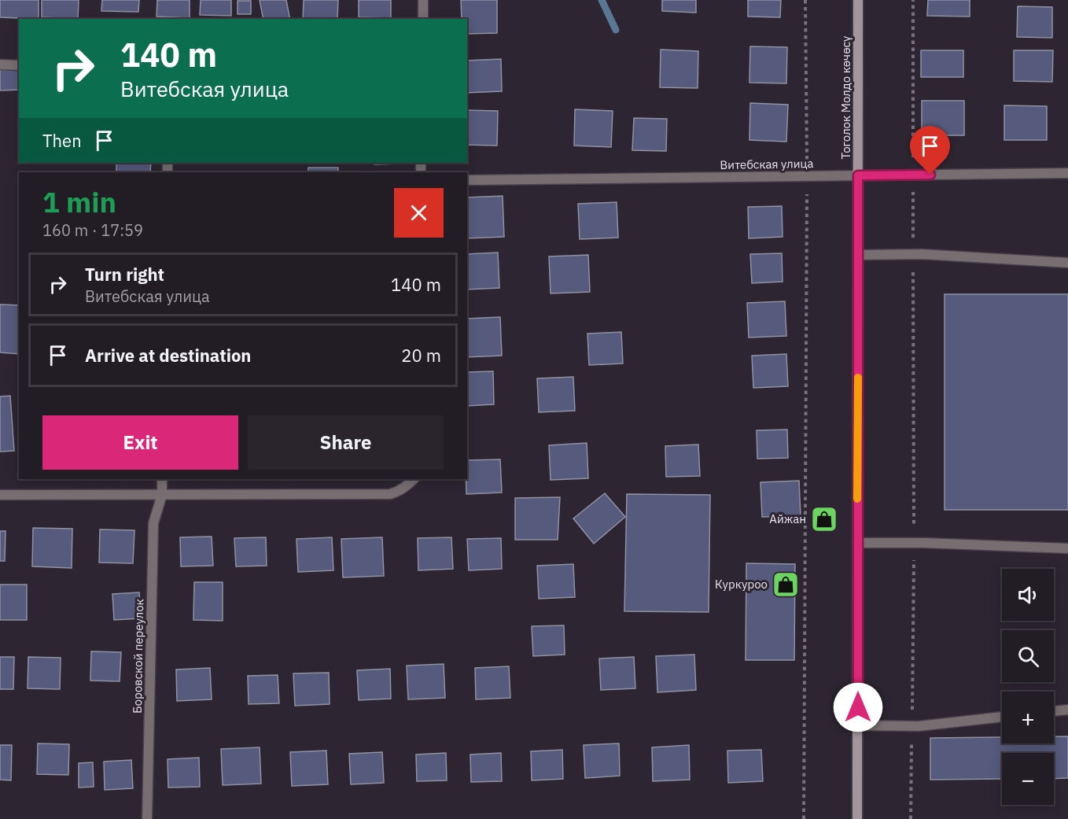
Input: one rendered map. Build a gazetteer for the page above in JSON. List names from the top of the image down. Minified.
{"streets":{"main road":["Тоголок Молдо көчөсү"],"street":["Витебская улица","Боровской переулок"]},"crossings":[["Тоголок Молдо көчөсү","Витебская улица"]],"places":{"shop":["Айжан","Куркуроо"]},"page":{"turn":["140 m","Витебская улица"],"then":"Then","heading":["1 min","160 m · 17:59"],"list":[{"name":"Turn right","note":"Витебская улица","value":"140 m"},{"name":"Arrive at destination","value":"20 m"}],"buttons":["Exit","Share"],"map_buttons":["+","−"]}}
